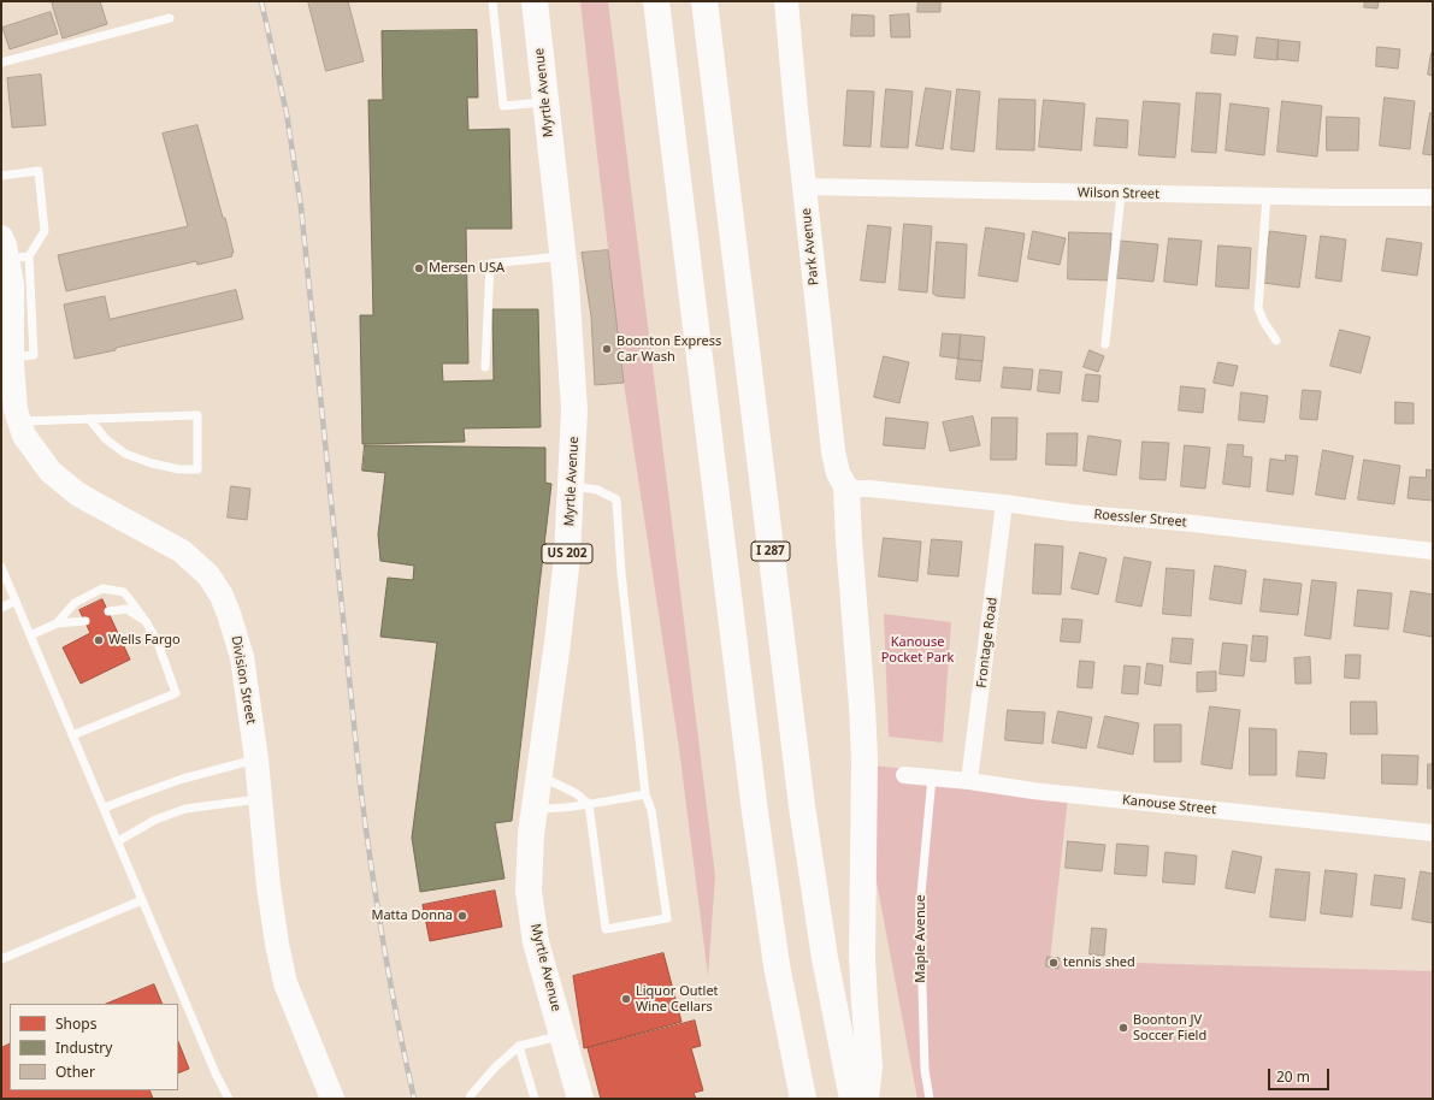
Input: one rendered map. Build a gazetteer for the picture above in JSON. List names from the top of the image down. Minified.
{"streets":{"main road":["Myrtle Avenue","I 287","US 202"],"street":["Wilson Street","Park Avenue","Roessler Street","Frontage Road","Division Street","Kanouse Street"],"lane":["Maple Avenue"]},"crossings":[["Wilson Street","Park Avenue"],["Park Avenue","Roessler Street"],["Roessler Street","Frontage Road"],["Frontage Road","Kanouse Street"],["Kanouse Street","Maple Avenue"]],"parks":["Kanouse Pocket Park"],"places":["Mersen USA","Boonton Express Car Wash","Wells Fargo","Matta Donna","tennis shed","Liquor Outlet Wine Cellars","Boonton JV Soccer Field"],"legend":["Shops","Industry","Other"],"scale_bar":"20 m"}
